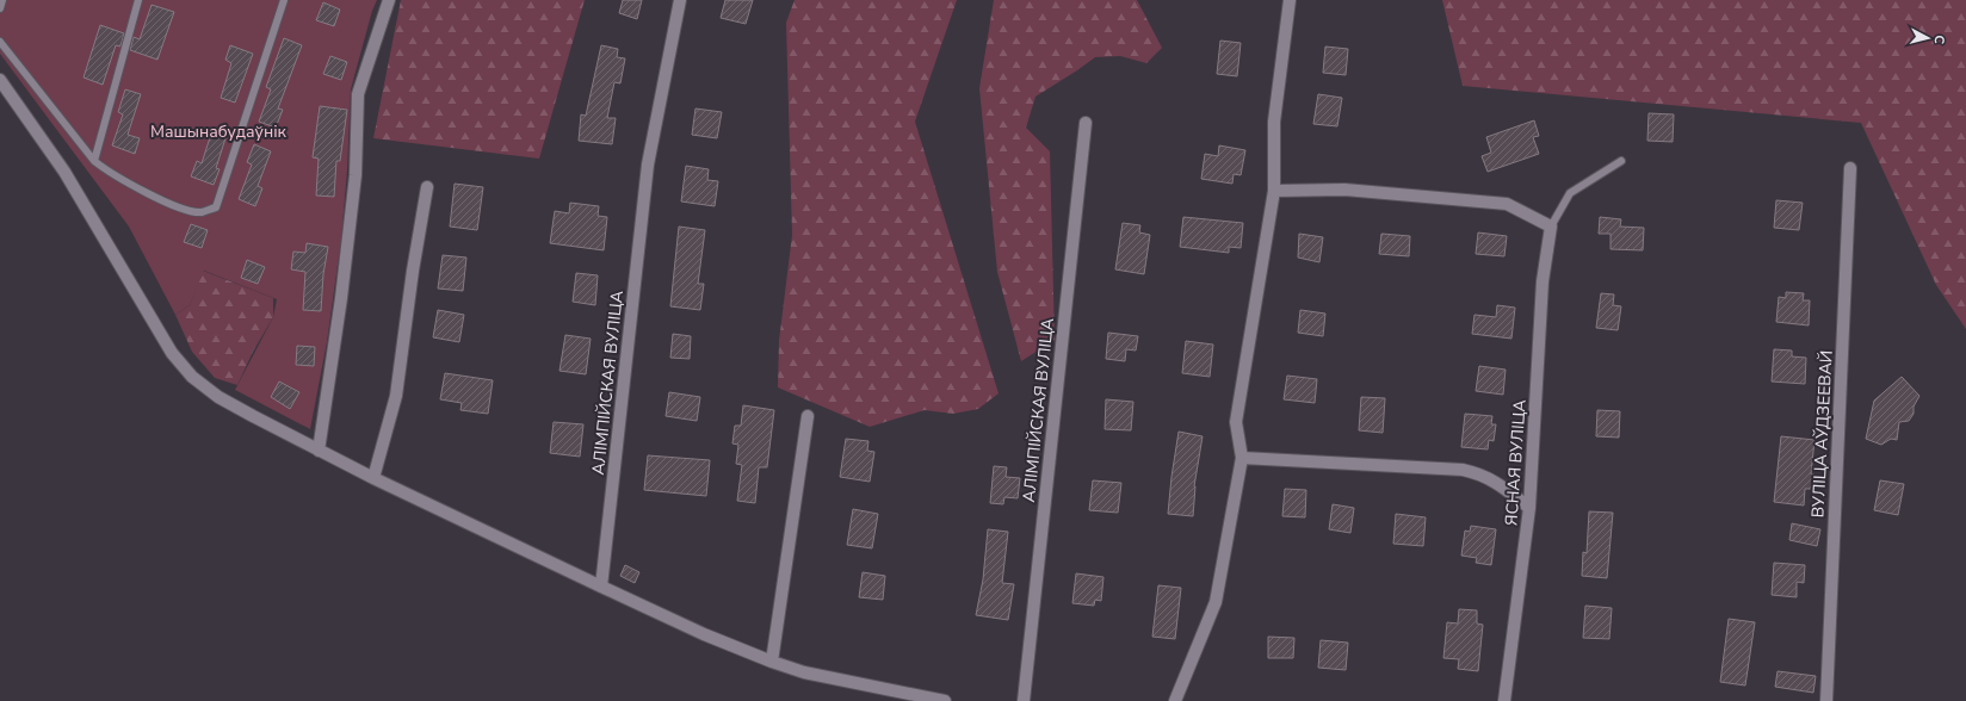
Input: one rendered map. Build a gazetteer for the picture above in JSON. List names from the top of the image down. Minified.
{"streets":{"street":["АЛІМПІЙСКАЯ ВУЛІЦА","ВУЛІЦА АЎДЗЕЕВАЙ","ЯСНАЯ ВУЛІЦА"]},"parks":["Машынабудаўнік"],"north":"right"}
